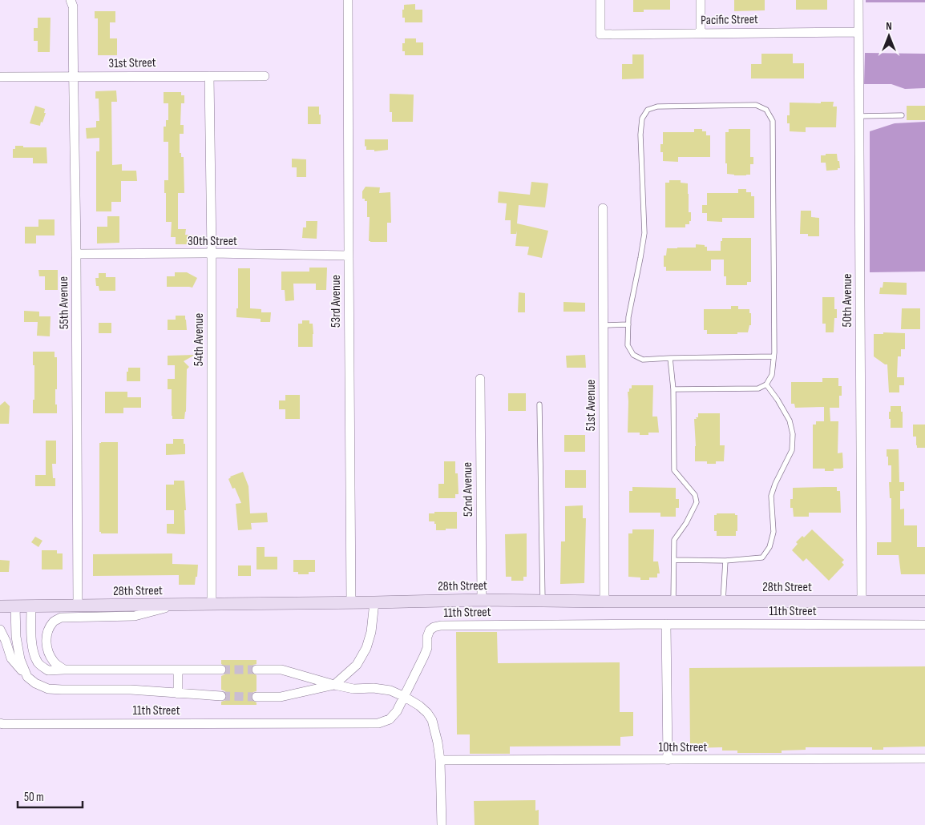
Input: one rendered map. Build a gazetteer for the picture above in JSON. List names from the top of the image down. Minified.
{"streets":{"main road":["28th Street"],"street":["Pacific Street","31st Street","30th Street","50th Avenue","53rd Avenue","55th Avenue","54th Avenue","51st Avenue","52nd Avenue","11th Street","10th Street"]},"crossings":[["Pacific Street","50th Avenue"],["31st Street","55th Avenue"],["31st Street","54th Avenue"],["30th Street","53rd Avenue"],["30th Street","55th Avenue"],["30th Street","54th Avenue"],["50th Avenue","28th Street"],["53rd Avenue","28th Street"],["55th Avenue","28th Street"],["54th Avenue","28th Street"],["51st Avenue","28th Street"],["52nd Avenue","28th Street"]],"scale_bar":"50 m","north":"top"}
